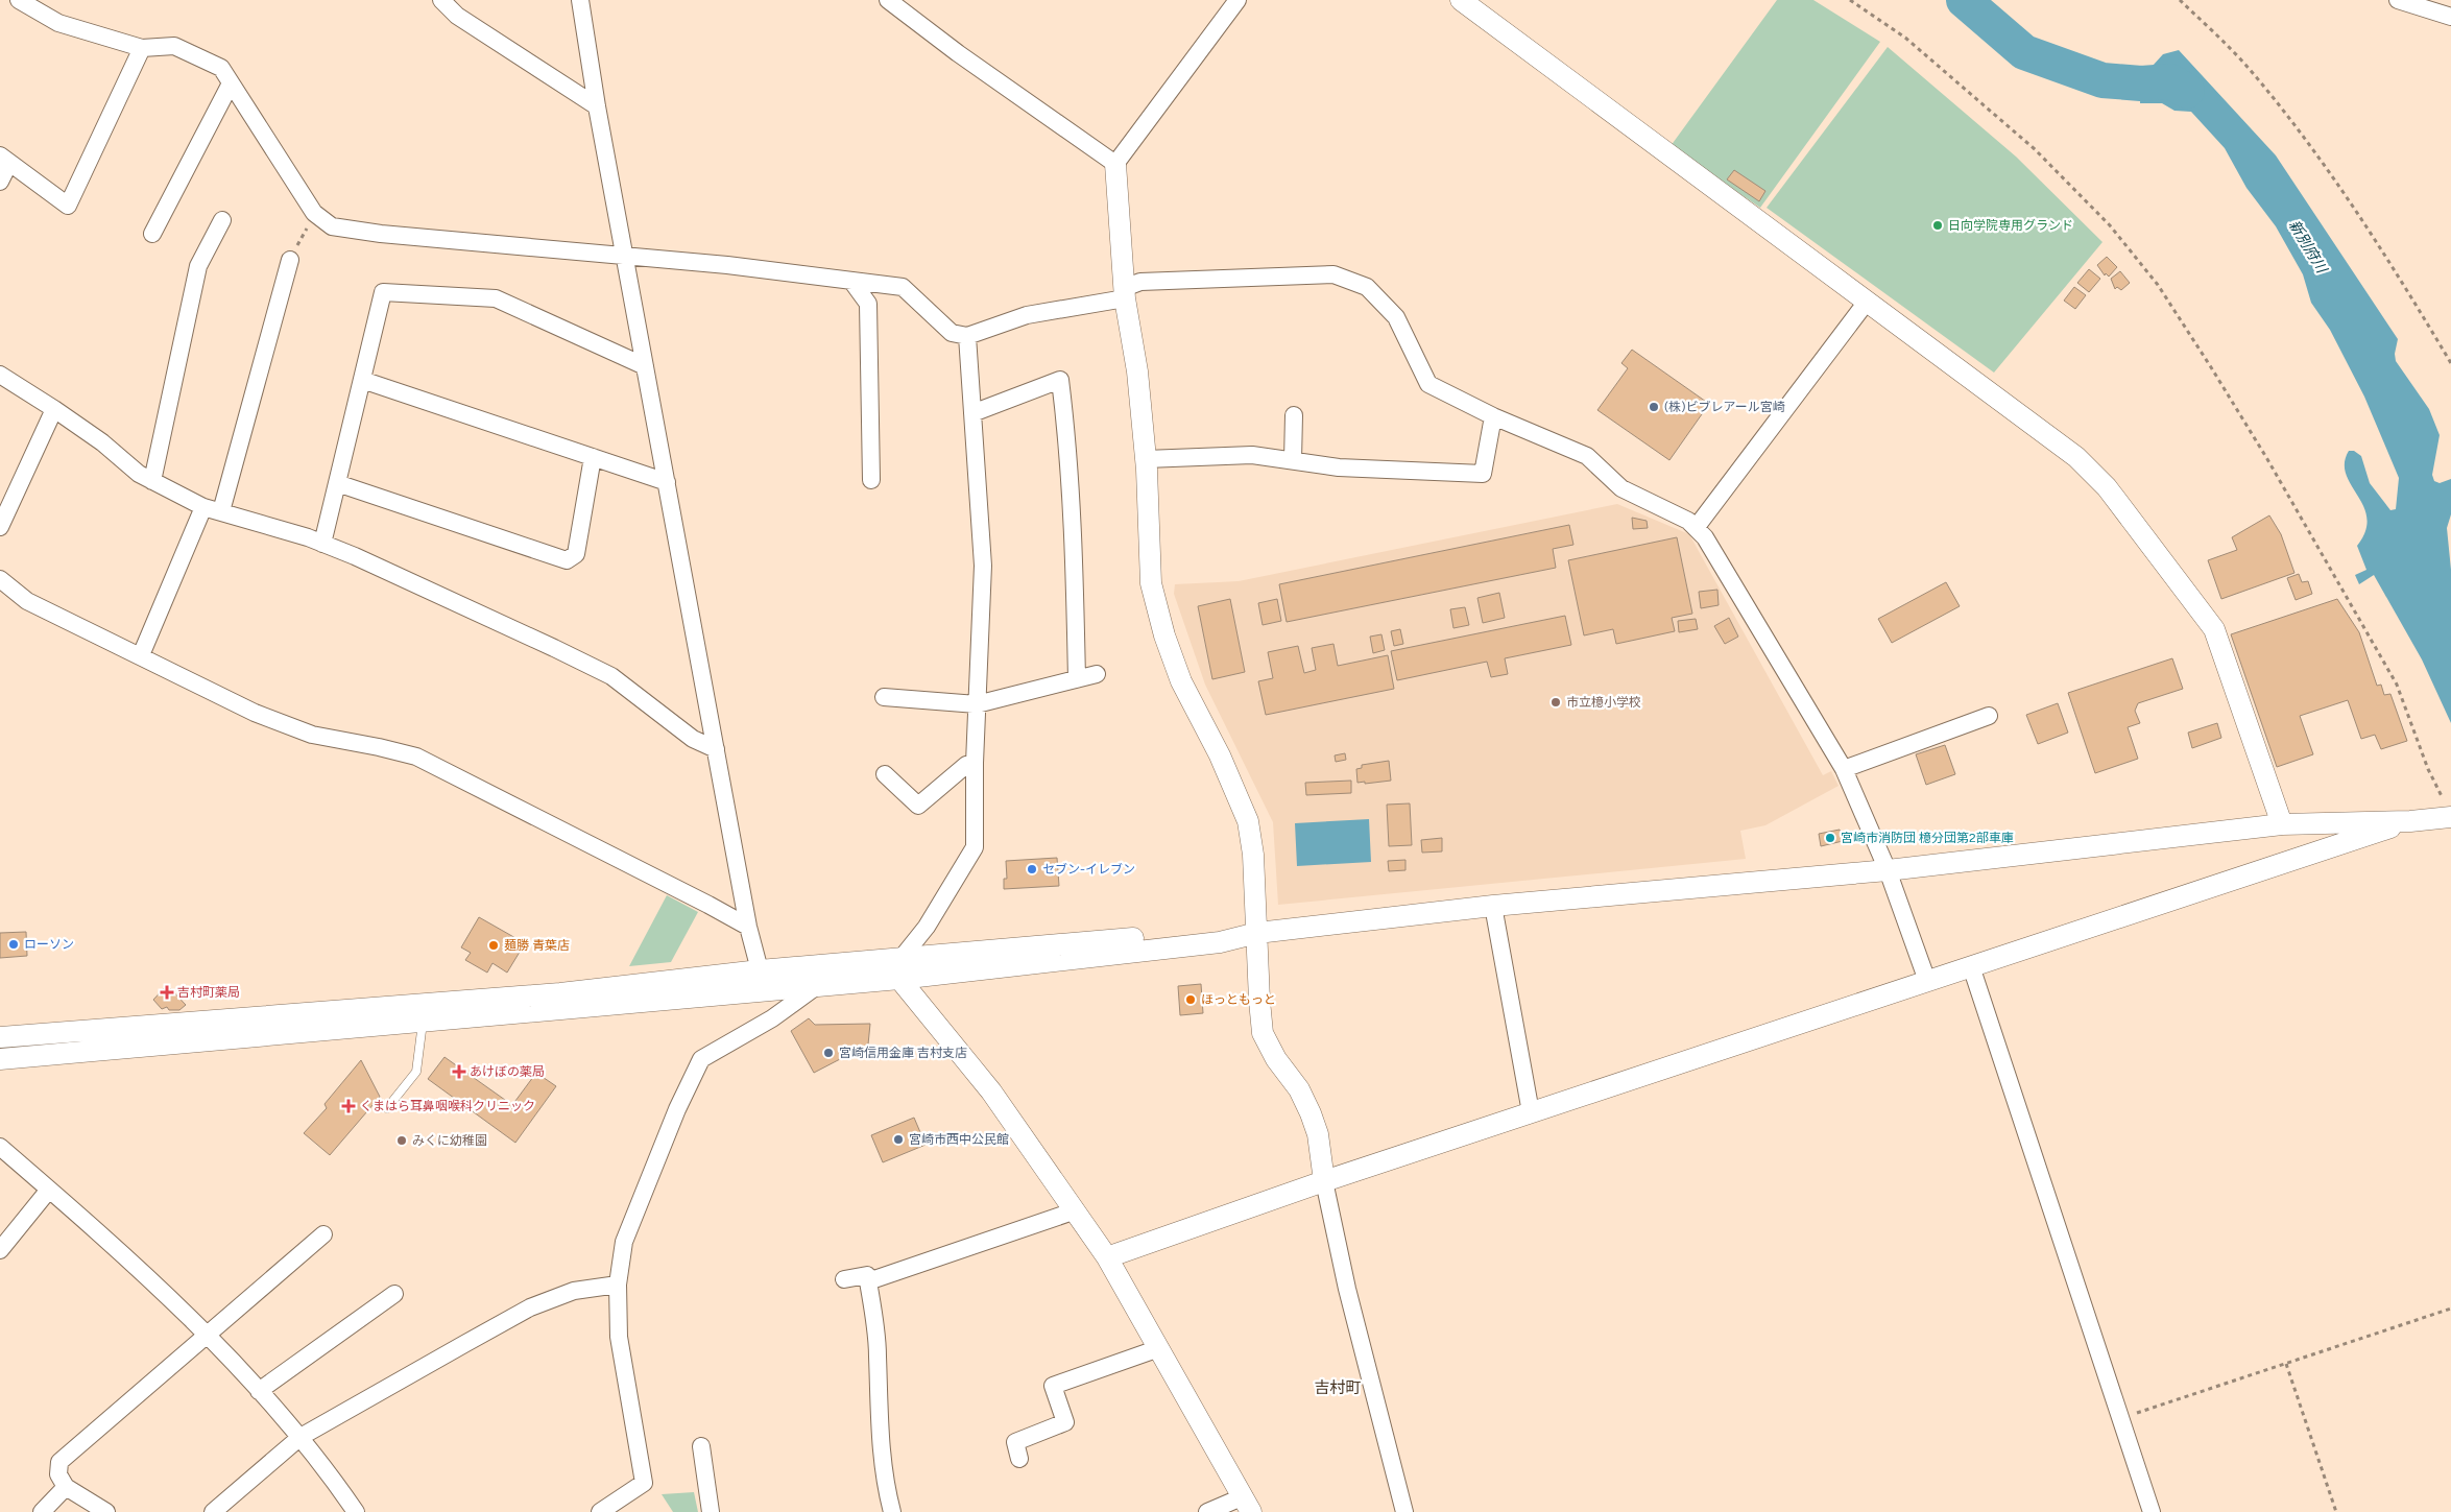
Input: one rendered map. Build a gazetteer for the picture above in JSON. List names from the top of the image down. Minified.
{"districts":["吉村町"],"water":["新別府川"],"places":{"other":["日向学院専用グランド","(株)ビブレアール宮崎","市立檍小学校","宮崎市消防団 檍分団第2部車庫","セブン-イレブン","ローソン","麺勝 青葉店","ほっともっと","宮崎信用金庫 吉村支店","宮崎市西中公民館","みくに幼稚園"],"health":["吉村町薬局","あけぼの薬局","くまはら耳鼻咽喉科クリニック"]}}
